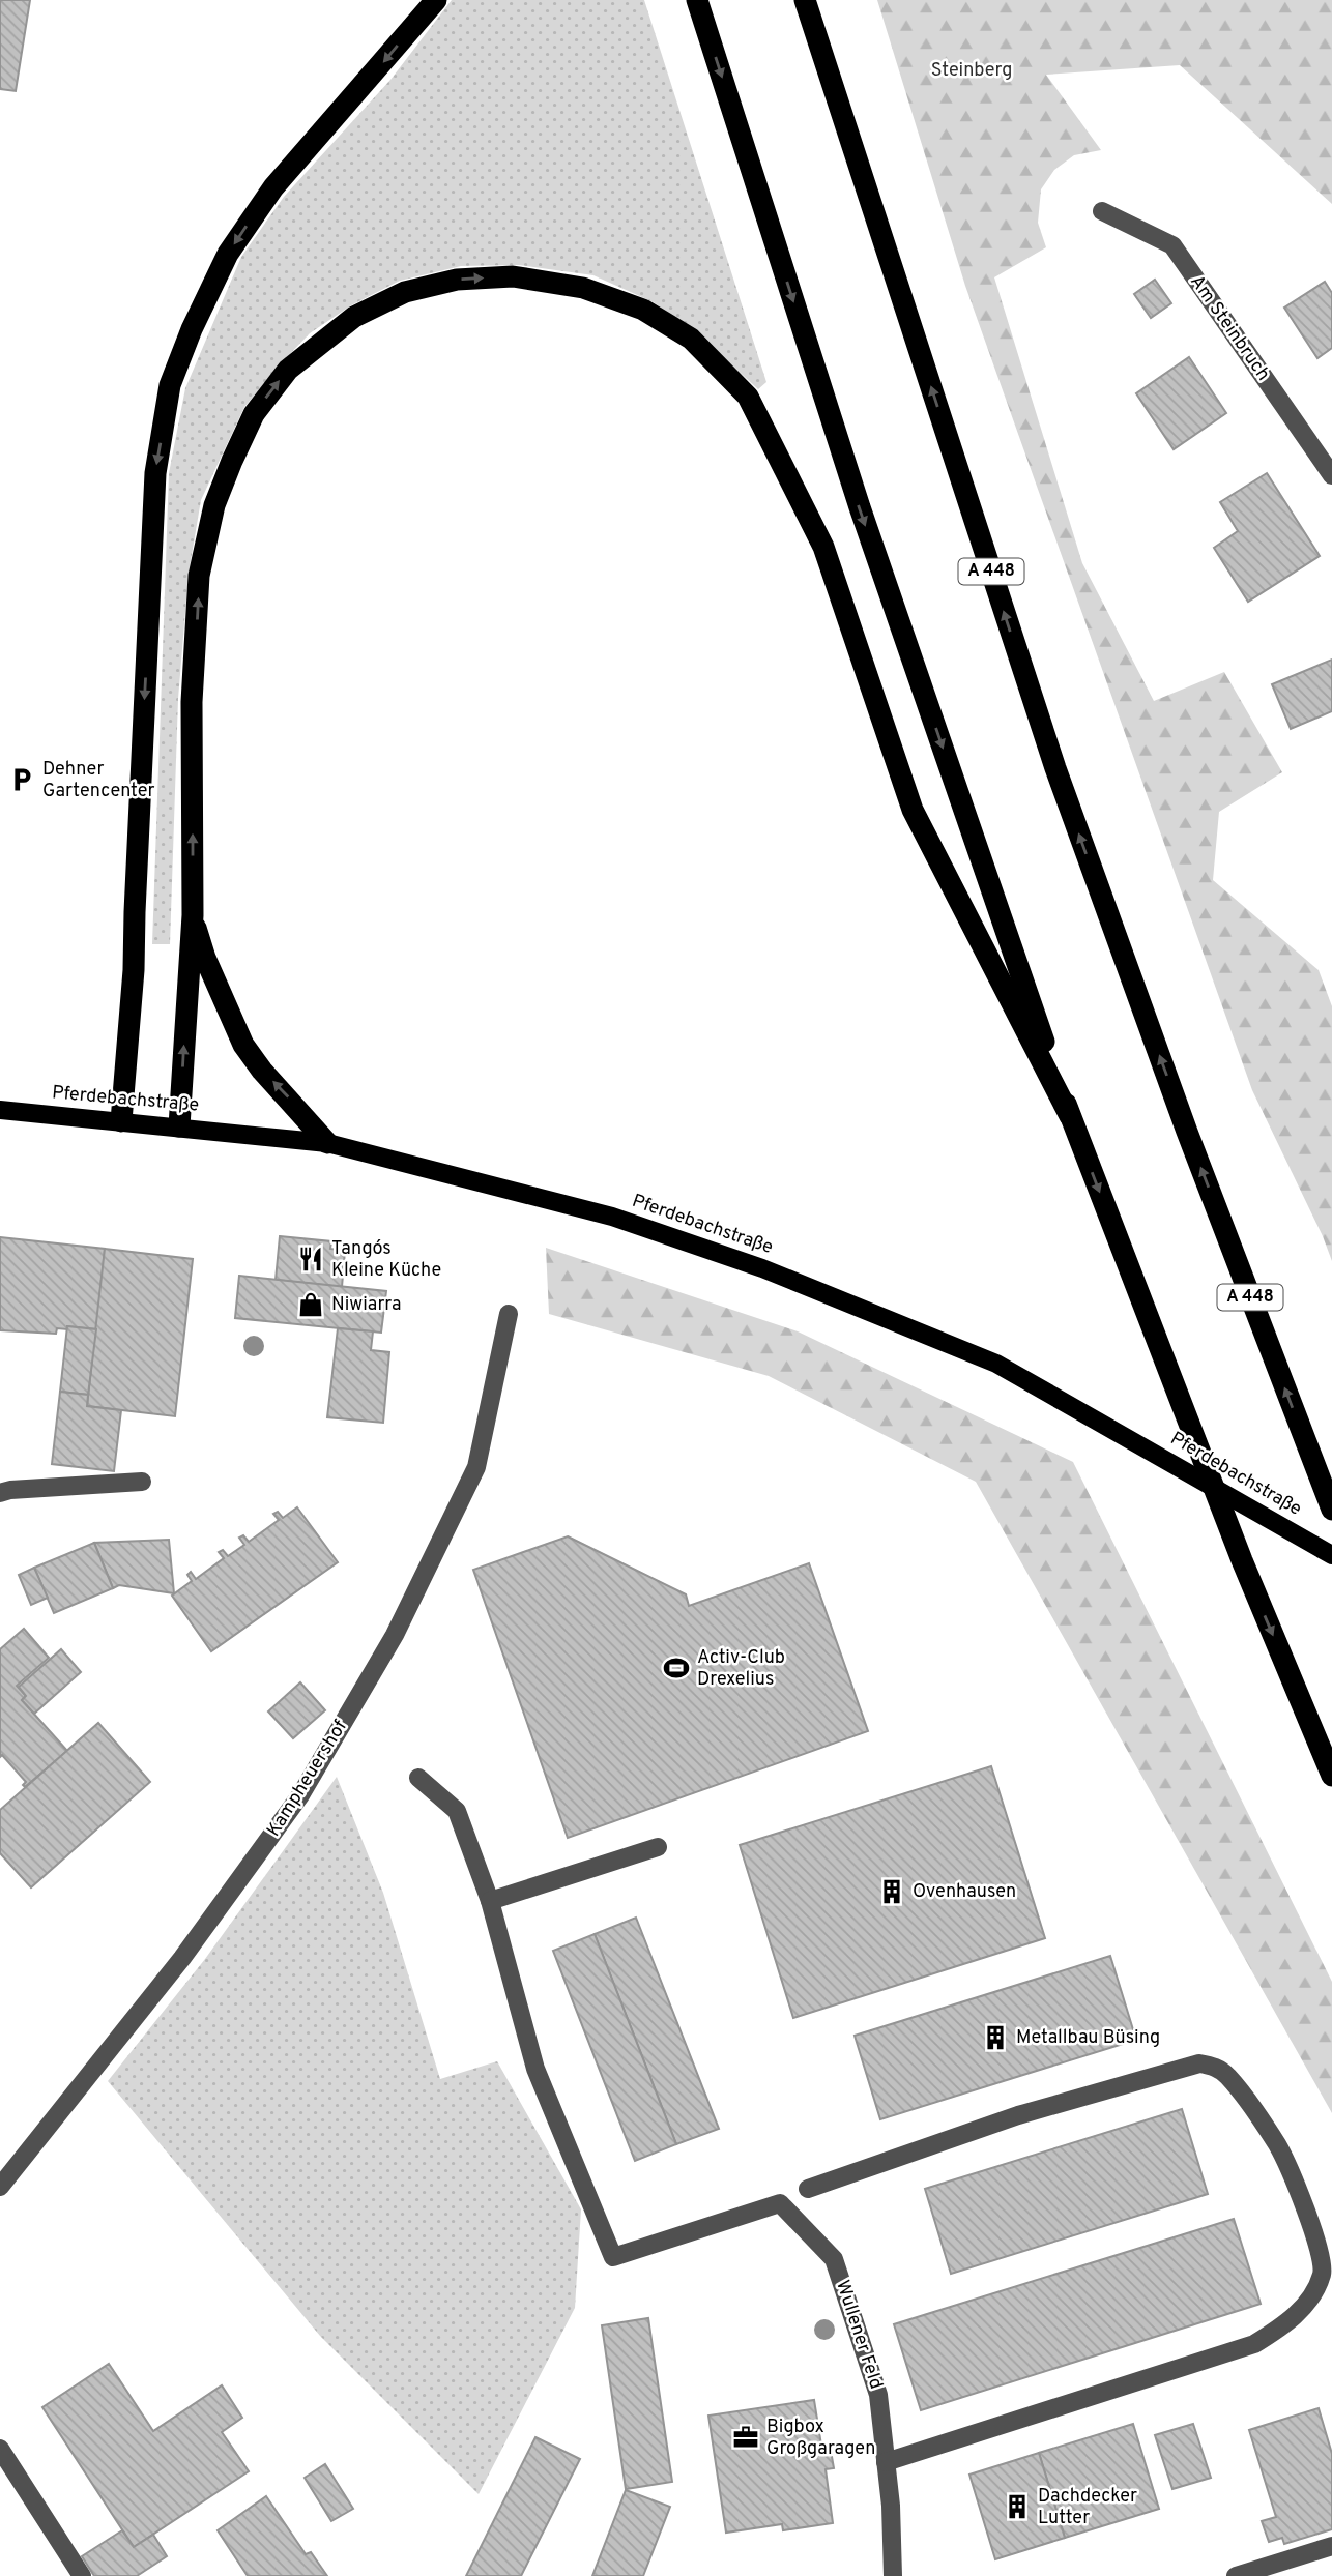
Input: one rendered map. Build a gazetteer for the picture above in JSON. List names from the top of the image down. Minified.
{"streets":{"highway":["A 448"],"main road":["Pferdebachstraße"],"street":["Am Steinbruch","Kampheuershof","Wullener Feld"]},"parks":["Steinberg"],"places":{"parking":["Dehner Gartencenter"],"restaurant":["Tango´s Kleine Küche"],"shop":["Niwiarra"],"sports":["Activ-Club Drexelius"],"building":["Ovenhausen","Metallbau Büsing","Dachdecker Lutter"],"office":["Bigbox Großgaragen"]}}
